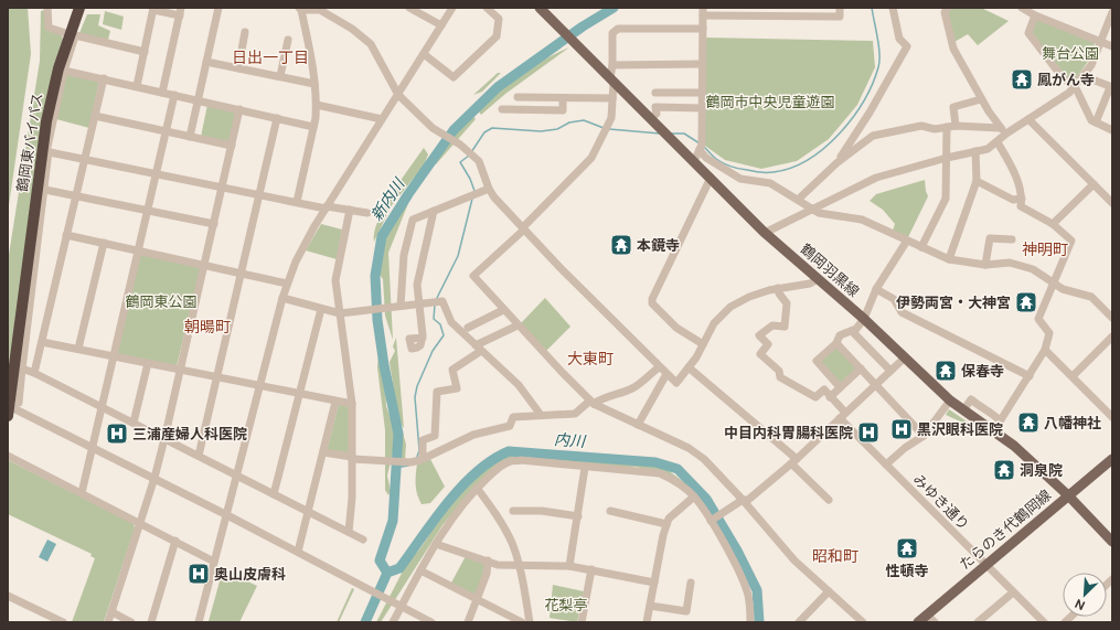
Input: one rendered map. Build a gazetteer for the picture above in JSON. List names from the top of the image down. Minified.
{"streets":{"highway":["鶴岡東バイパス"],"main road":["鶴岡羽黒線","たらのき代鶴岡線"],"street":["みゆき通り"]},"crossings":[["鶴岡羽黒線","たらのき代鶴岡線"],["みゆき通り","たらのき代鶴岡線"]],"districts":["日出一丁目","神明町","朝暘町","大東町","昭和町"],"water":["新内川","内川"],"parks":["舞台公園","鶴岡市中央児童遊園","鶴岡東公園","花梨亭"],"places":{"temple":["鳳がん寺","本鏡寺","伊勢両宮・大神宮","保春寺","八幡神社","洞泉院","性頓寺"],"hospital":["黒沢眼科医院","中目内科胃腸科医院","三浦産婦人科医院","奥山皮膚科"]},"north":"bottom left"}
